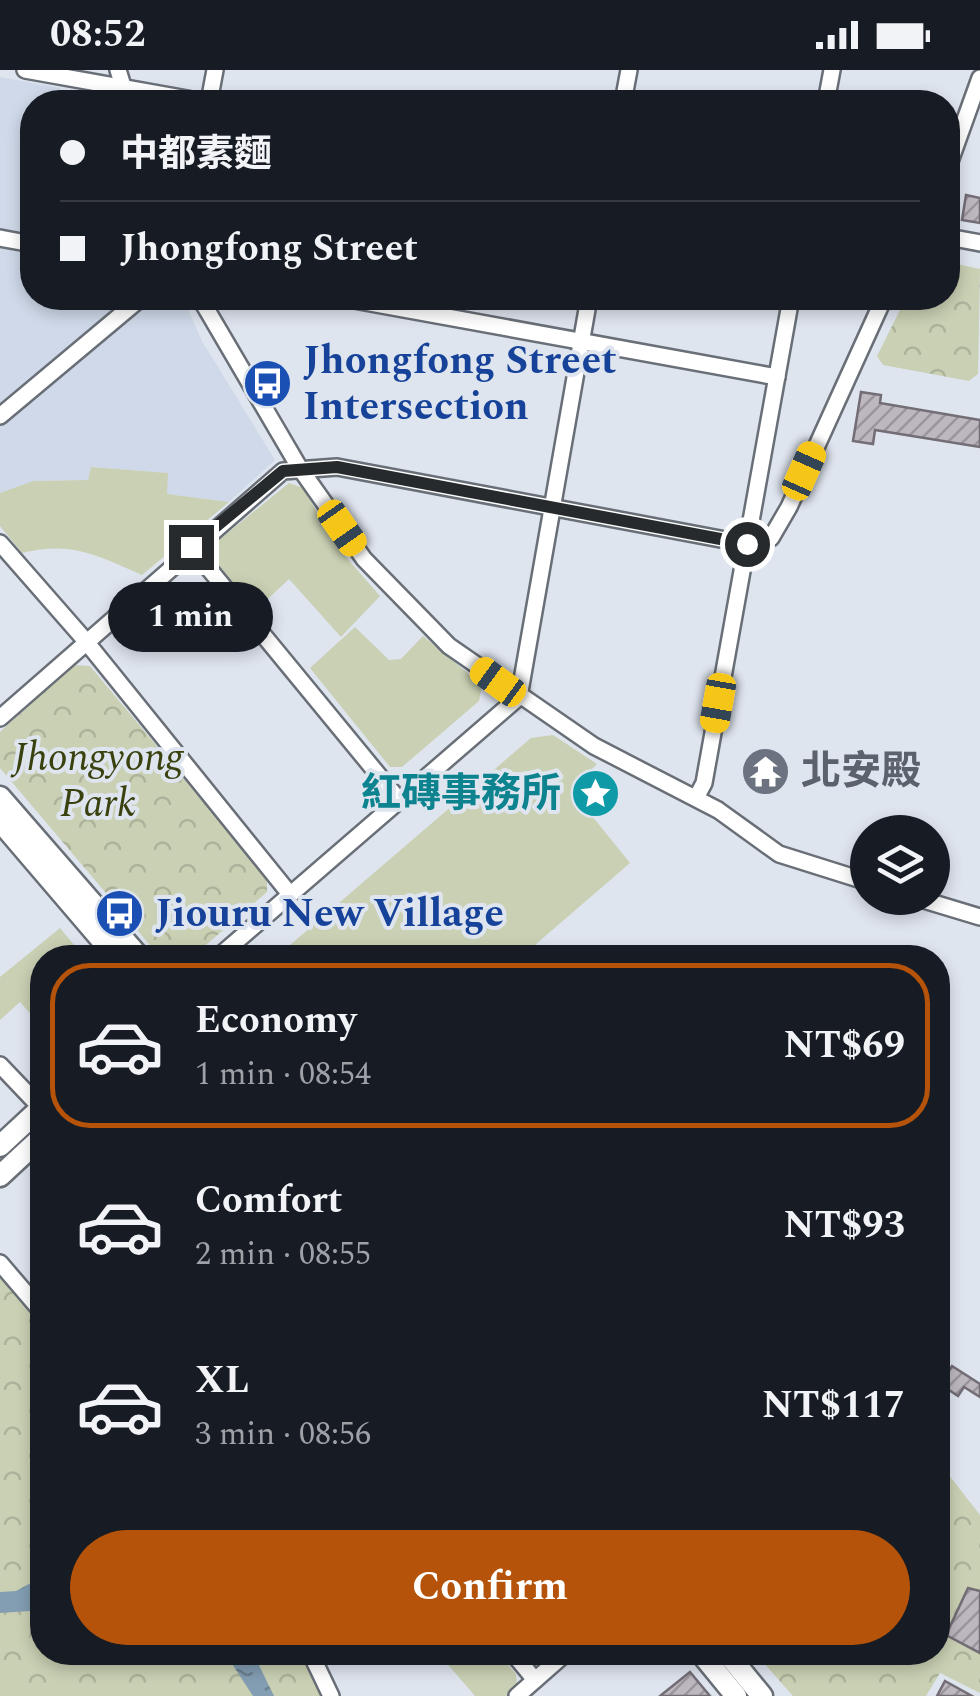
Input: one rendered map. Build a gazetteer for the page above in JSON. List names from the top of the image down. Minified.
{"parks":["Jhongyong Park"],"places":{"bus stop":["Jhongfong Street Intersection","Jiouru New Village"],"temple":["北安殿"],"place":["紅磚事務所"]},"page":{"status":"08:52","banner":["中都素麵","Jhongfong Street"],"bubble":"1 min","list":[{"name":"Economy","note":"1 min · 08:54","value":"NT$69"},{"name":"Comfort","note":"2 min · 08:55","value":"NT$93"},{"name":"XL","note":"3 min · 08:56","value":"NT$117"}],"buttons":"Confirm"}}
